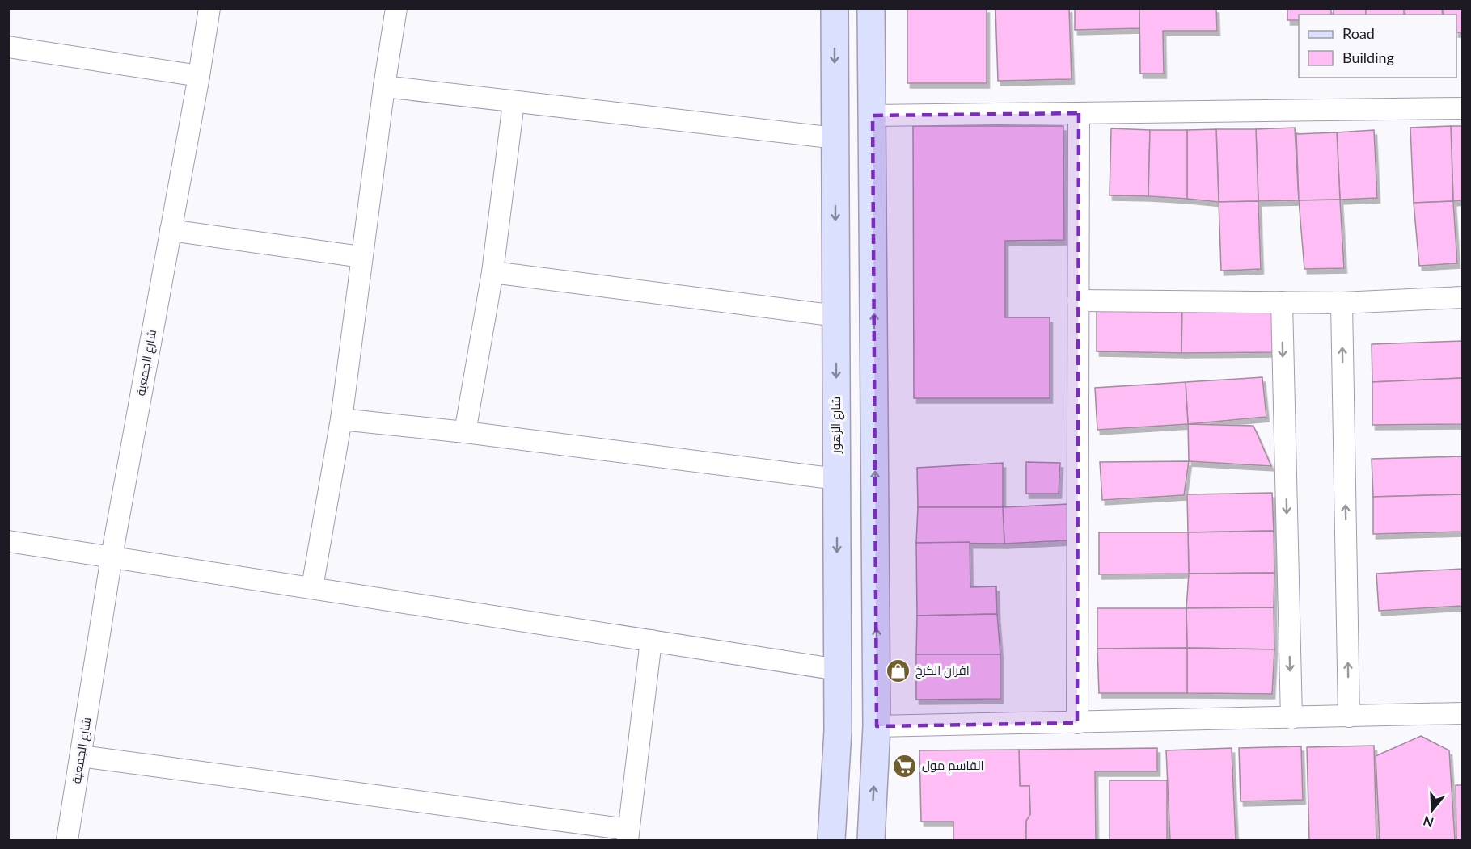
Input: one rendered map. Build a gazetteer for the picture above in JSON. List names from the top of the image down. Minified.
{"streets":{"main road":["شارع الزهور"],"street":["شارع الجمعية"]},"places":{"shop":["افران الكرخ"],"supermarket":["القاسم مول"]},"legend":["Road","Building"],"north":"bottom"}
